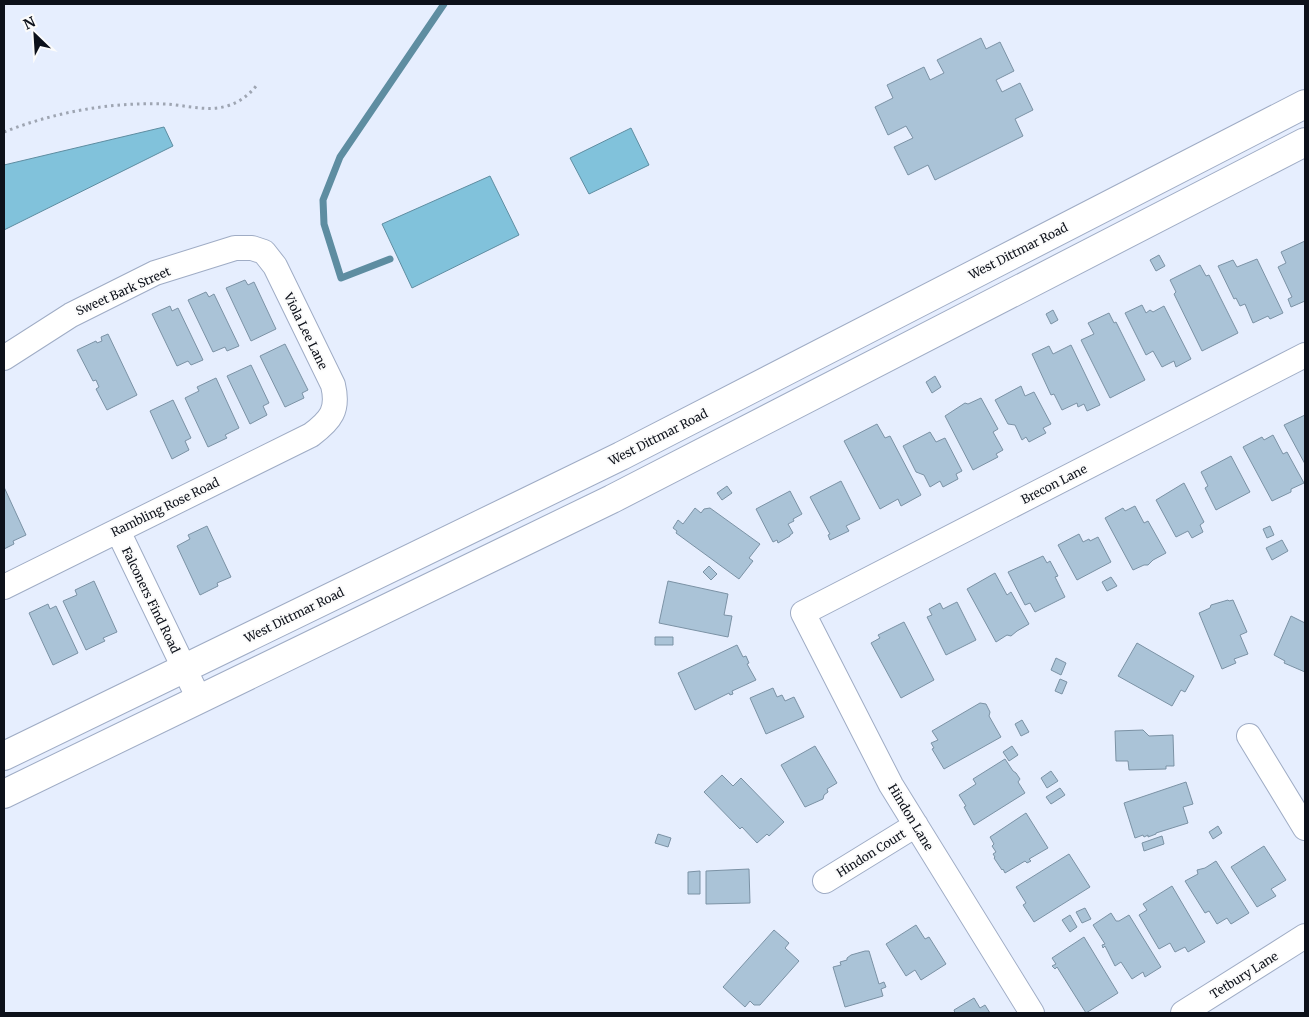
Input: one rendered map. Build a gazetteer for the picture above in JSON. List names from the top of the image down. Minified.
{"streets":{"street":["West Dittmar Road","Sweet Bark Street","Viola Lee Lane","Brecon Lane","Rambling Rose Road","Falconers Find Road","Hindon Lane","Hindon Court","Tetbury Lane"]},"crossings":[["West Dittmar Road","Falconers Find Road"],["Sweet Bark Street","Viola Lee Lane"],["Viola Lee Lane","Rambling Rose Road"],["Brecon Lane","Hindon Lane"],["Rambling Rose Road","Falconers Find Road"],["Hindon Lane","Hindon Court"]],"north":"top left"}
